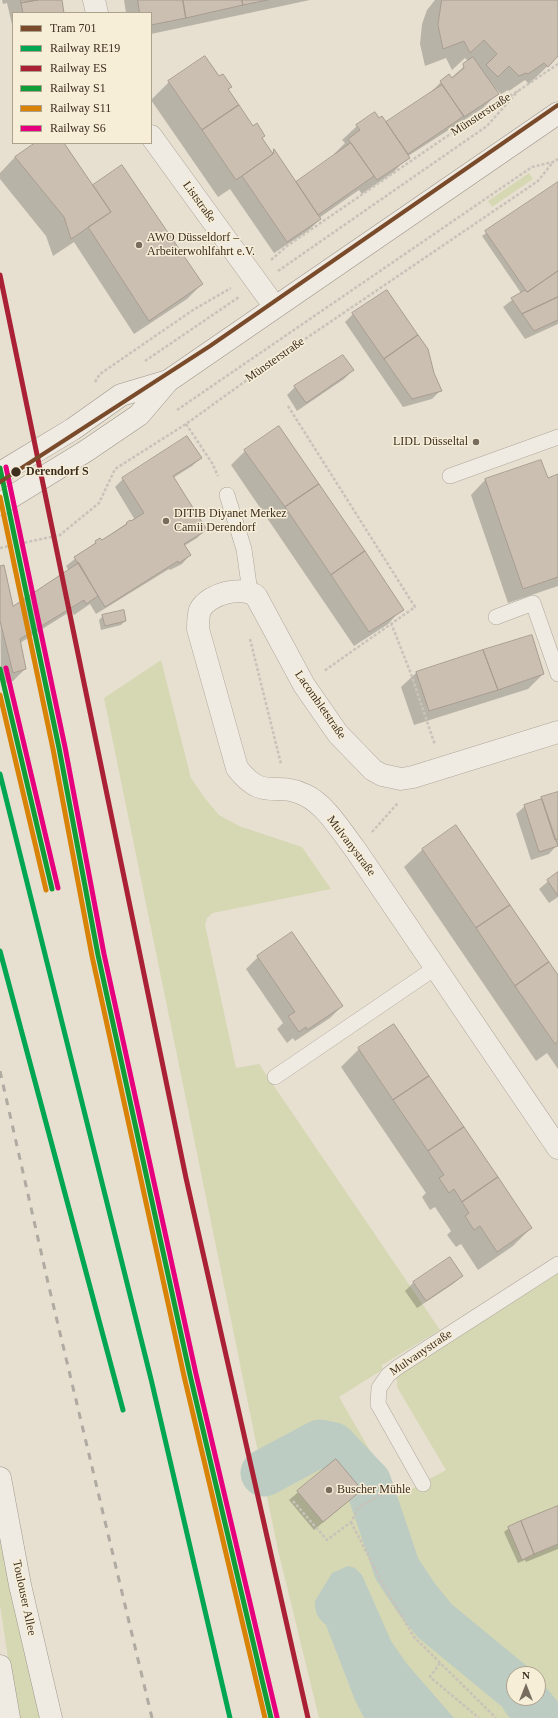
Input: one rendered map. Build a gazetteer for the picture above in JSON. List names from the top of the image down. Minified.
{"streets":{"street":["Liststraße","Lacombletstraße","Mulvanystraße","Toulouser Allee"],"path":["Münsterstraße"]},"crossings":[["Lacombletstraße","Mulvanystraße"]],"places":["AWO Düsseldorf – Arbeiterwohlfahrt e.V.","LIDL Düsseltal","Derendorf S","DITIB Diyanet Merkez Camii Derendorf","Buscher Mühle"],"lines":["tram line 701","rail line ES","rail line S6","rail line S1","rail line S11","rail line RE19"],"legend":["Tram 701","Railway RE19","Railway ES","Railway S1","Railway S11","Railway S6"],"north":"top"}
